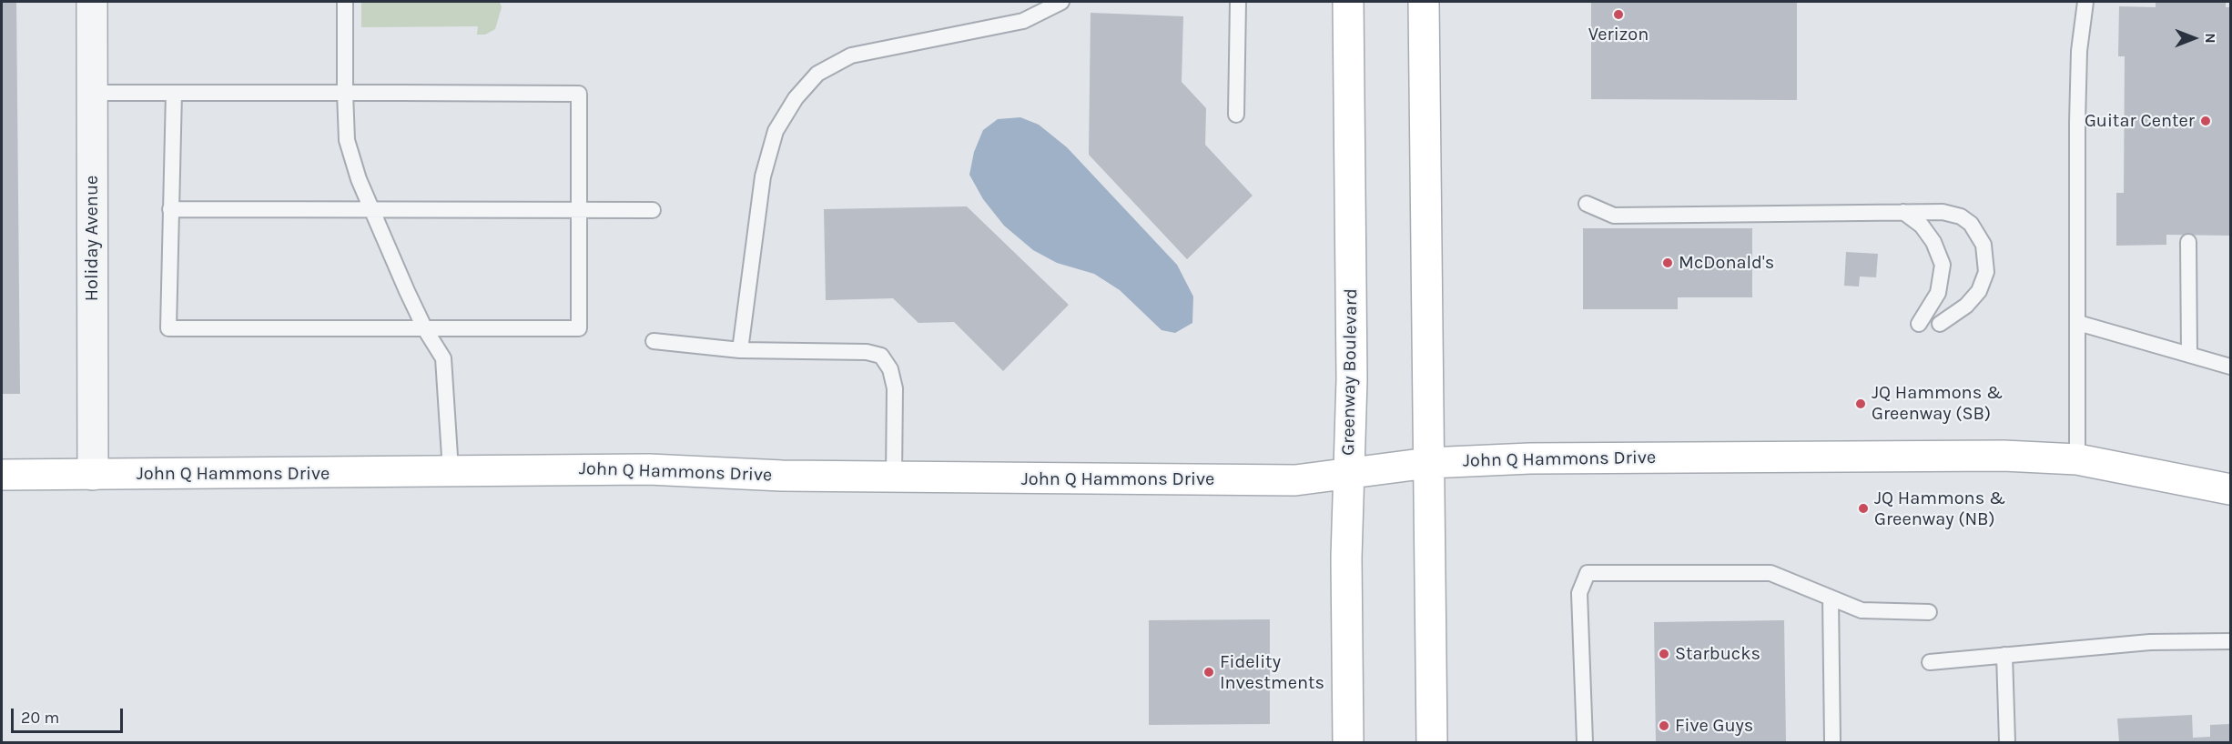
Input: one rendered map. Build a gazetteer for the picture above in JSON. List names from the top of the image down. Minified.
{"streets":{"street":["Holiday Avenue","Greenway Boulevard","John Q Hammons Drive"]},"crossings":[["Holiday Avenue","John Q Hammons Drive"],["Greenway Boulevard","John Q Hammons Drive"]],"places":["Verizon","Guitar Center","McDonald's","JQ Hammons & Greenway (SB)","JQ Hammons & Greenway (NB)","Starbucks","Fidelity Investments","Five Guys"],"scale_bar":"20 m","north":"right"}
